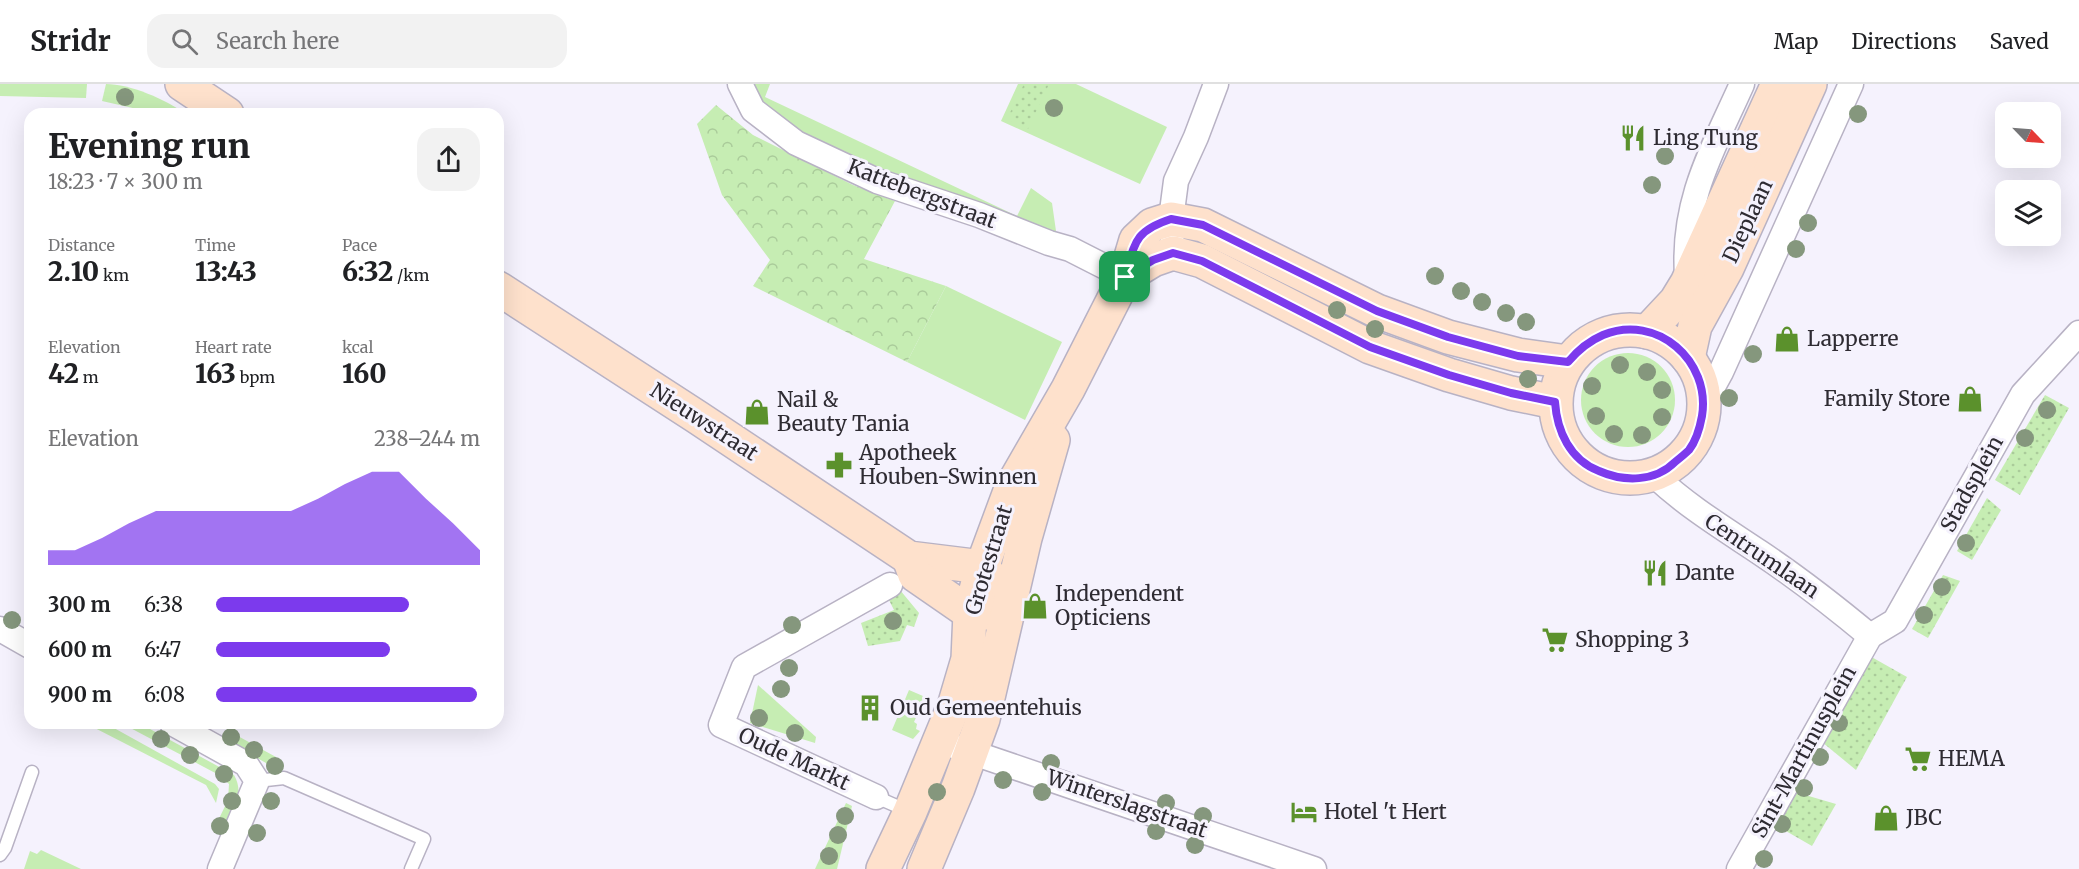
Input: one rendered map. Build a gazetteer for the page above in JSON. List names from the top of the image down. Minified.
{"streets":{"main road":["Dieplaan","Nieuwstraat","Grotestraat"],"street":["Kattebergstraat","Stadsplein","Centrumlaan","Sint-Martinusplein","Oude Markt","Winterslagstraat"]},"crossings":[["Kattebergstraat","Grotestraat"],["Dieplaan","Centrumlaan"],["Nieuwstraat","Grotestraat"],["Nieuwstraat","Oude Markt"],["Stadsplein","Centrumlaan"],["Stadsplein","Sint-Martinusplein"],["Centrumlaan","Sint-Martinusplein"],["Grotestraat","Oude Markt"],["Grotestraat","Winterslagstraat"]],"places":{"restaurant":["Ling Tung","Dante"],"shop":["Lapperre","Family Store","Nail & Beauty Tania","Independent Opticiens","JBC"],"pharmacy":["Apotheek Houben-Swinnen"],"supermarket":["Shopping 3","HEMA"],"building":["Oud Gemeentehuis"],"hotel":["Hotel 't Hert"]},"north":"bottom right","page":{"header":"Stridr","search":"Search here","nav":["Map","Directions","Saved"],"heading":["Evening run","18:23 · 7 × 300 m"],"stats":[["Distance","2.10 km"],["Time","13:43"],["Pace","6:32 /km"],["Elevation","42 m"],["Heart rate","163 bpm"],["kcal","160"]],"chart":["Elevation","238–244 m"],"list":[{"name":"300 m","note":"6:38"},{"name":"600 m","note":"6:47"},{"name":"900 m","note":"6:08"}]}}
